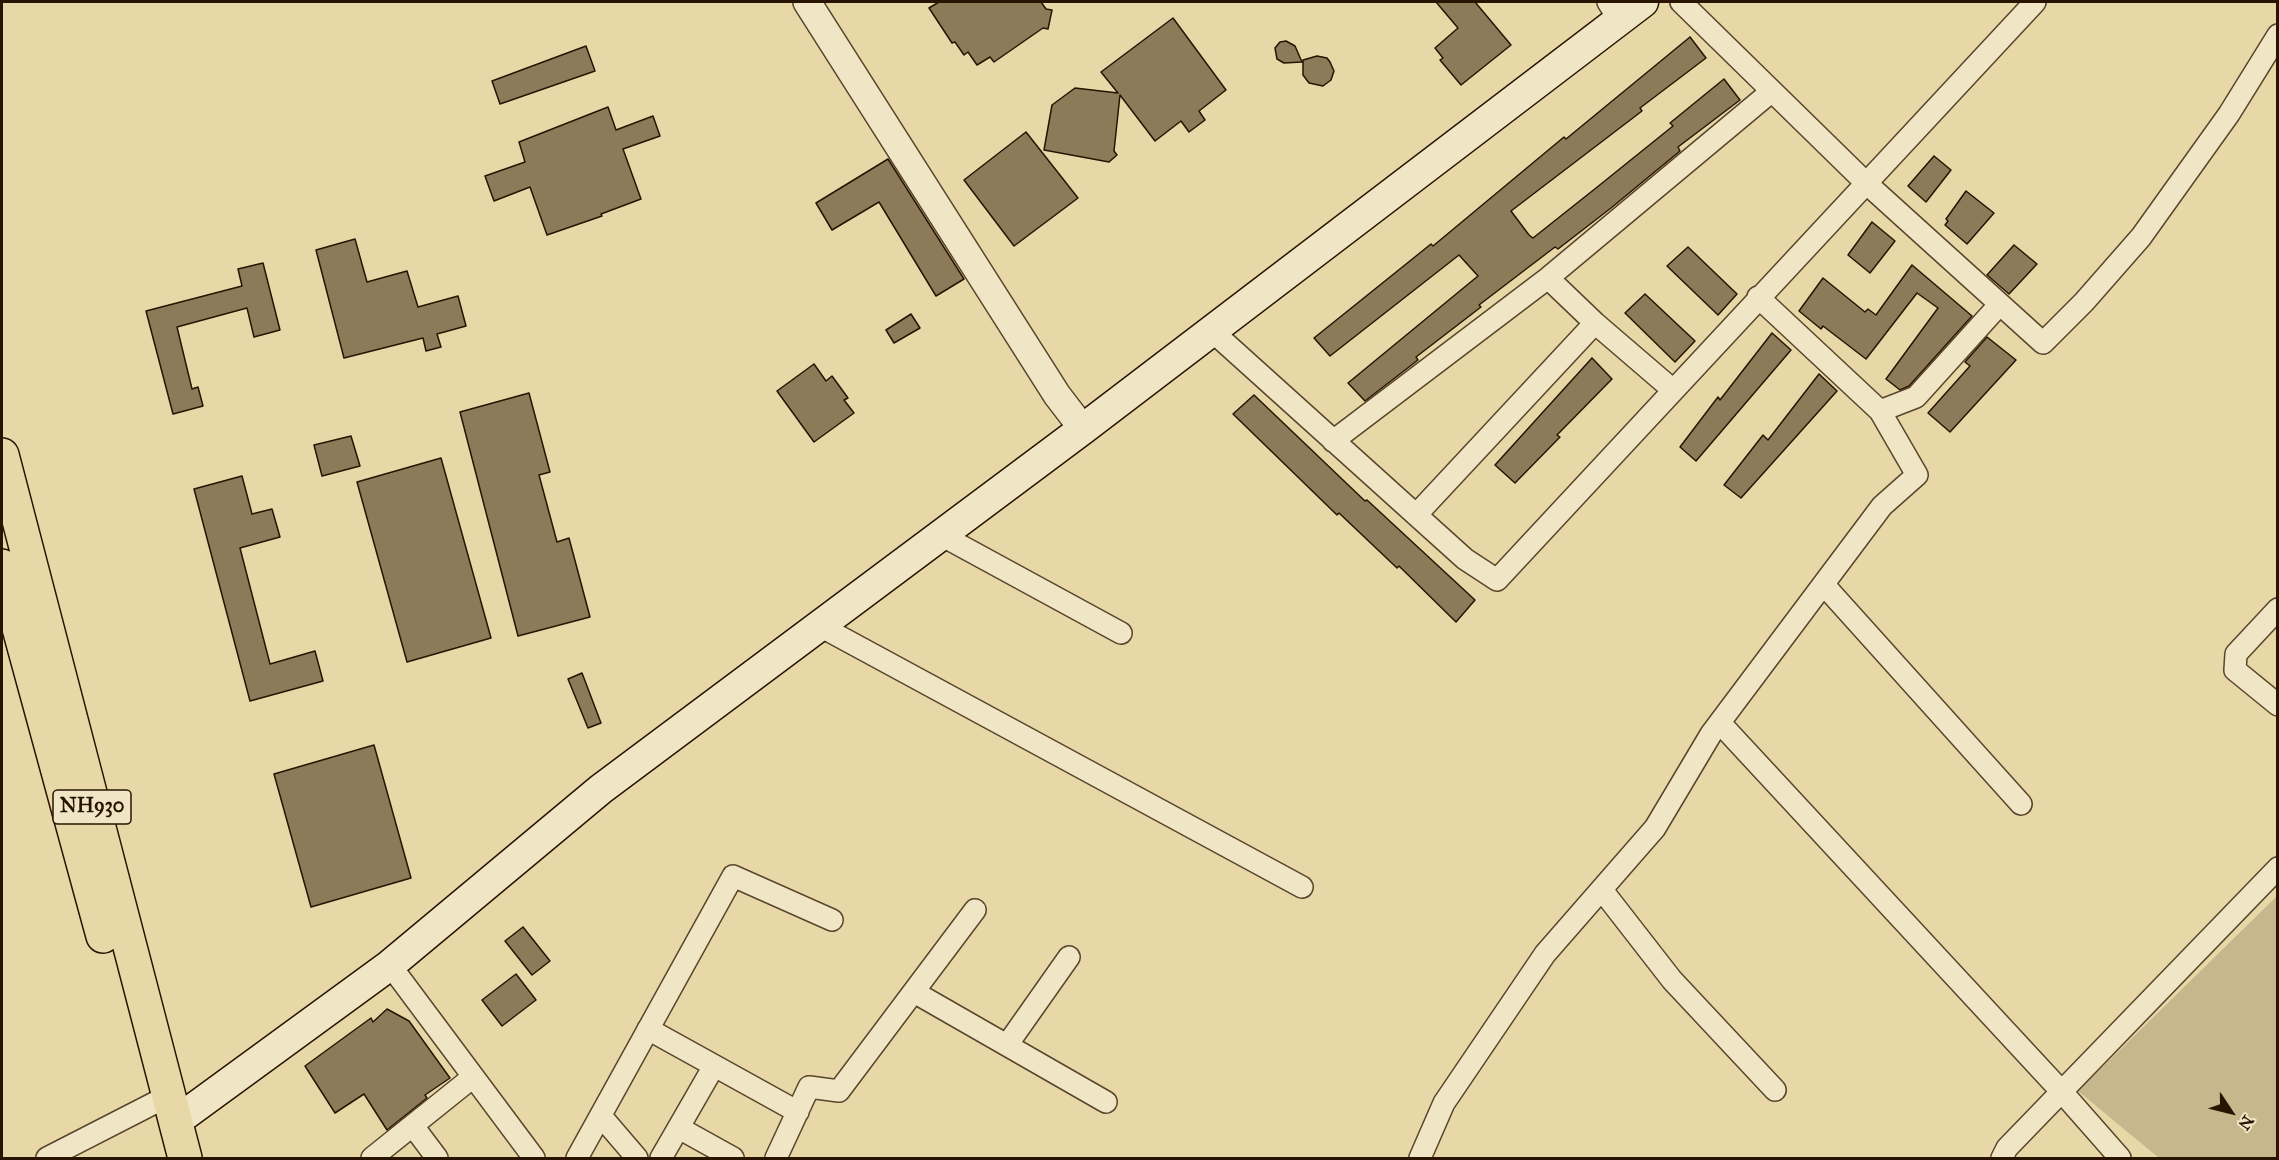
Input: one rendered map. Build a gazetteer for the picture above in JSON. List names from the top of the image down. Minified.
{"streets":{"highway":["NH930"]},"north":"bottom right"}
